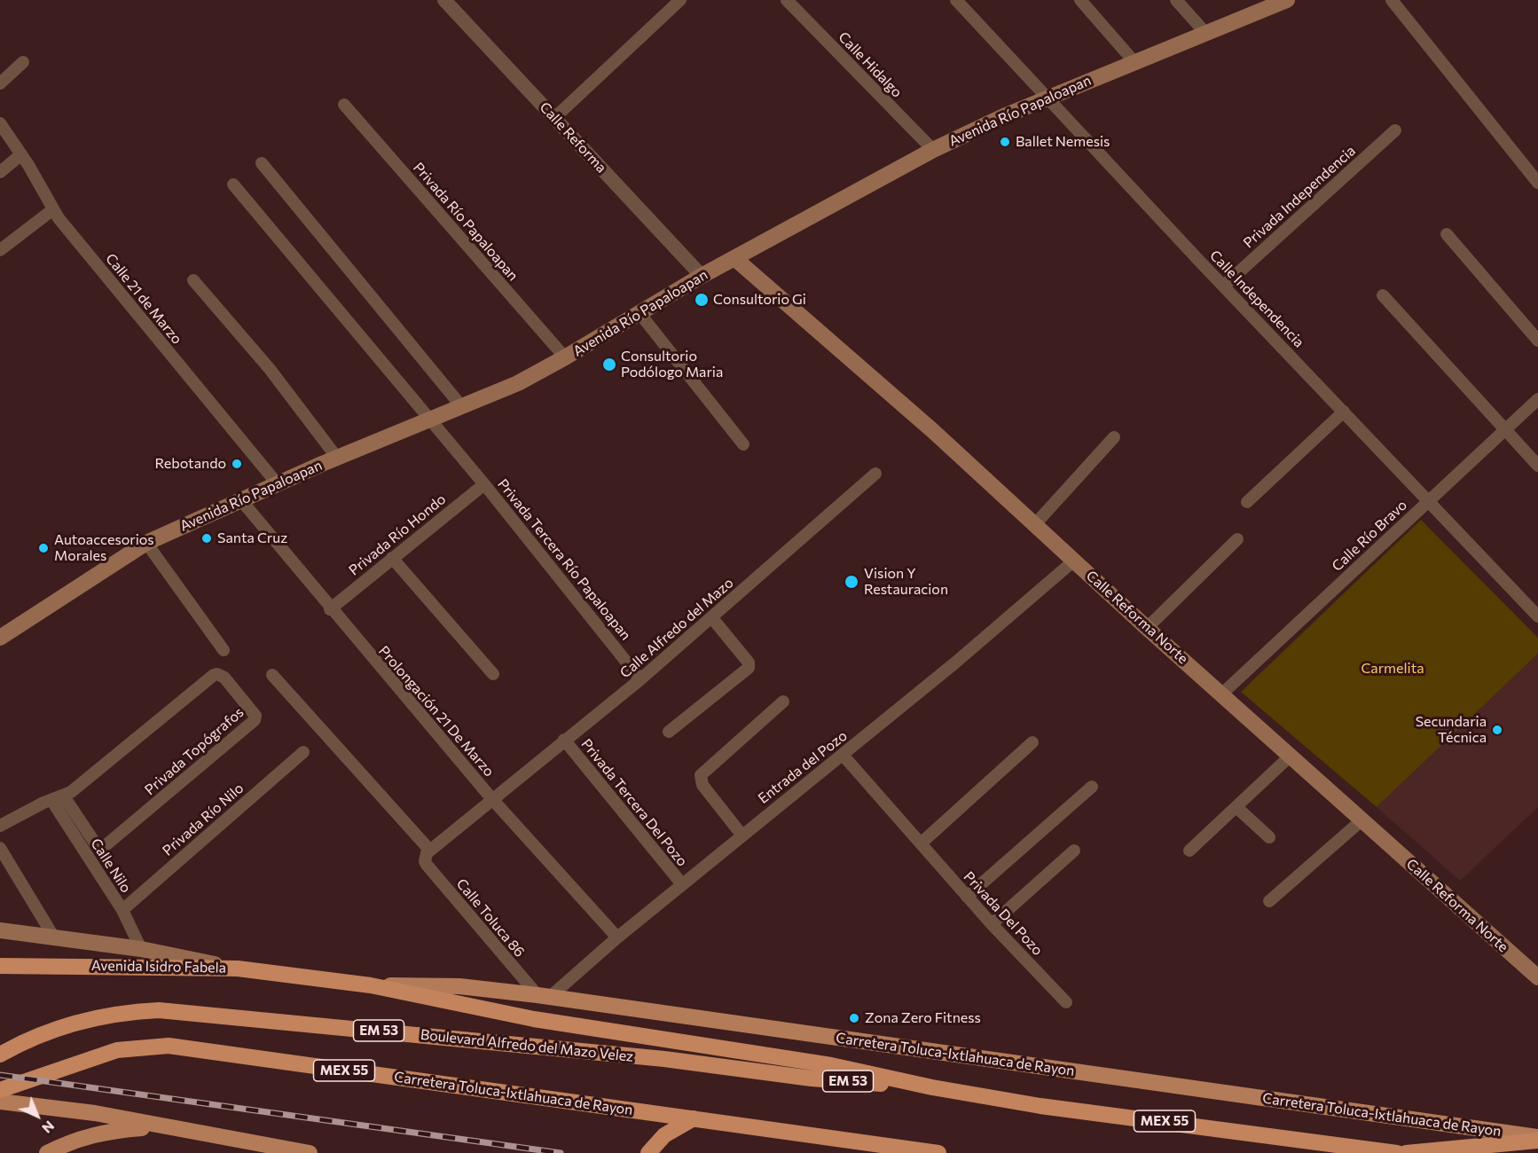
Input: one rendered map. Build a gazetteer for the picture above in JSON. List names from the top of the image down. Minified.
{"streets":{"highway":["Avenida Isidro Fabela","EM 53","Boulevard Alfredo del Mazo Velez","Carretera Toluca-Ixtlahuaca de Rayon","MEX 55"],"main road":["Avenida Río Papaloapan","Calle Reforma Norte"],"street":["Calle Hidalgo","Calle Reforma","Privada Independencia","Privada Río Papaloapan","Calle 21 de Marzo","Calle Independencia","Privada Río Hondo","Calle Río Bravo","Privada Tercera Río Papaloapan","Calle Alfredo del Mazo","Prolongación 21 De Marzo","Privada Topógrafos","Entrada del Pozo","Privada Tercera Del Pozo","Privada Río Nilo","Calle Nilo","Privada Del Pozo","Calle Toluca 86"]},"crossings":[["Calle Hidalgo","Avenida Río Papaloapan"],["Avenida Río Papaloapan","Calle Reforma"],["Avenida Río Papaloapan","Privada Río Papaloapan"],["Avenida Río Papaloapan","Calle 21 de Marzo"],["Avenida Río Papaloapan","Calle Independencia"],["Avenida Río Papaloapan","Privada Tercera Río Papaloapan"],["Avenida Río Papaloapan","Calle Reforma Norte"],["Avenida Río Papaloapan","Prolongación 21 De Marzo"],["Privada Independencia","Calle Independencia"],["Calle Independencia","Calle Río Bravo"],["Privada Río Hondo","Privada Tercera Río Papaloapan"],["Privada Río Hondo","Prolongación 21 De Marzo"],["Calle Río Bravo","Calle Reforma Norte"],["Privada Tercera Río Papaloapan","Calle Alfredo del Mazo"],["Calle Reforma Norte","Entrada del Pozo"],["Calle Alfredo del Mazo","Prolongación 21 De Marzo"],["Calle Alfredo del Mazo","Privada Tercera Del Pozo"],["Calle Alfredo del Mazo","Calle Toluca 86"],["Prolongación 21 De Marzo","Entrada del Pozo"],["Entrada del Pozo","Privada Tercera Del Pozo"],["Entrada del Pozo","Privada Del Pozo"],["Entrada del Pozo","Calle Toluca 86"],["Entrada del Pozo","Carretera Toluca-Ixtlahuaca de Rayon"],["Privada Río Nilo","Calle Nilo"],["Calle Nilo","Avenida Isidro Fabela"],["Calle Toluca 86","Carretera Toluca-Ixtlahuaca de Rayon"],["Avenida Isidro Fabela","Carretera Toluca-Ixtlahuaca de Rayon"],["Boulevard Alfredo del Mazo Velez","Carretera Toluca-Ixtlahuaca de Rayon"]],"parks":["Carmelita"],"places":["Ballet Nemesis","Consultorio Gi","Consultorio Podólogo Maria","Rebotando","Santa Cruz","Autoaccesorios Morales","Vision Y Restauracion","Secundaria Técnica","Zona Zero Fitness"],"north":"bottom right"}
